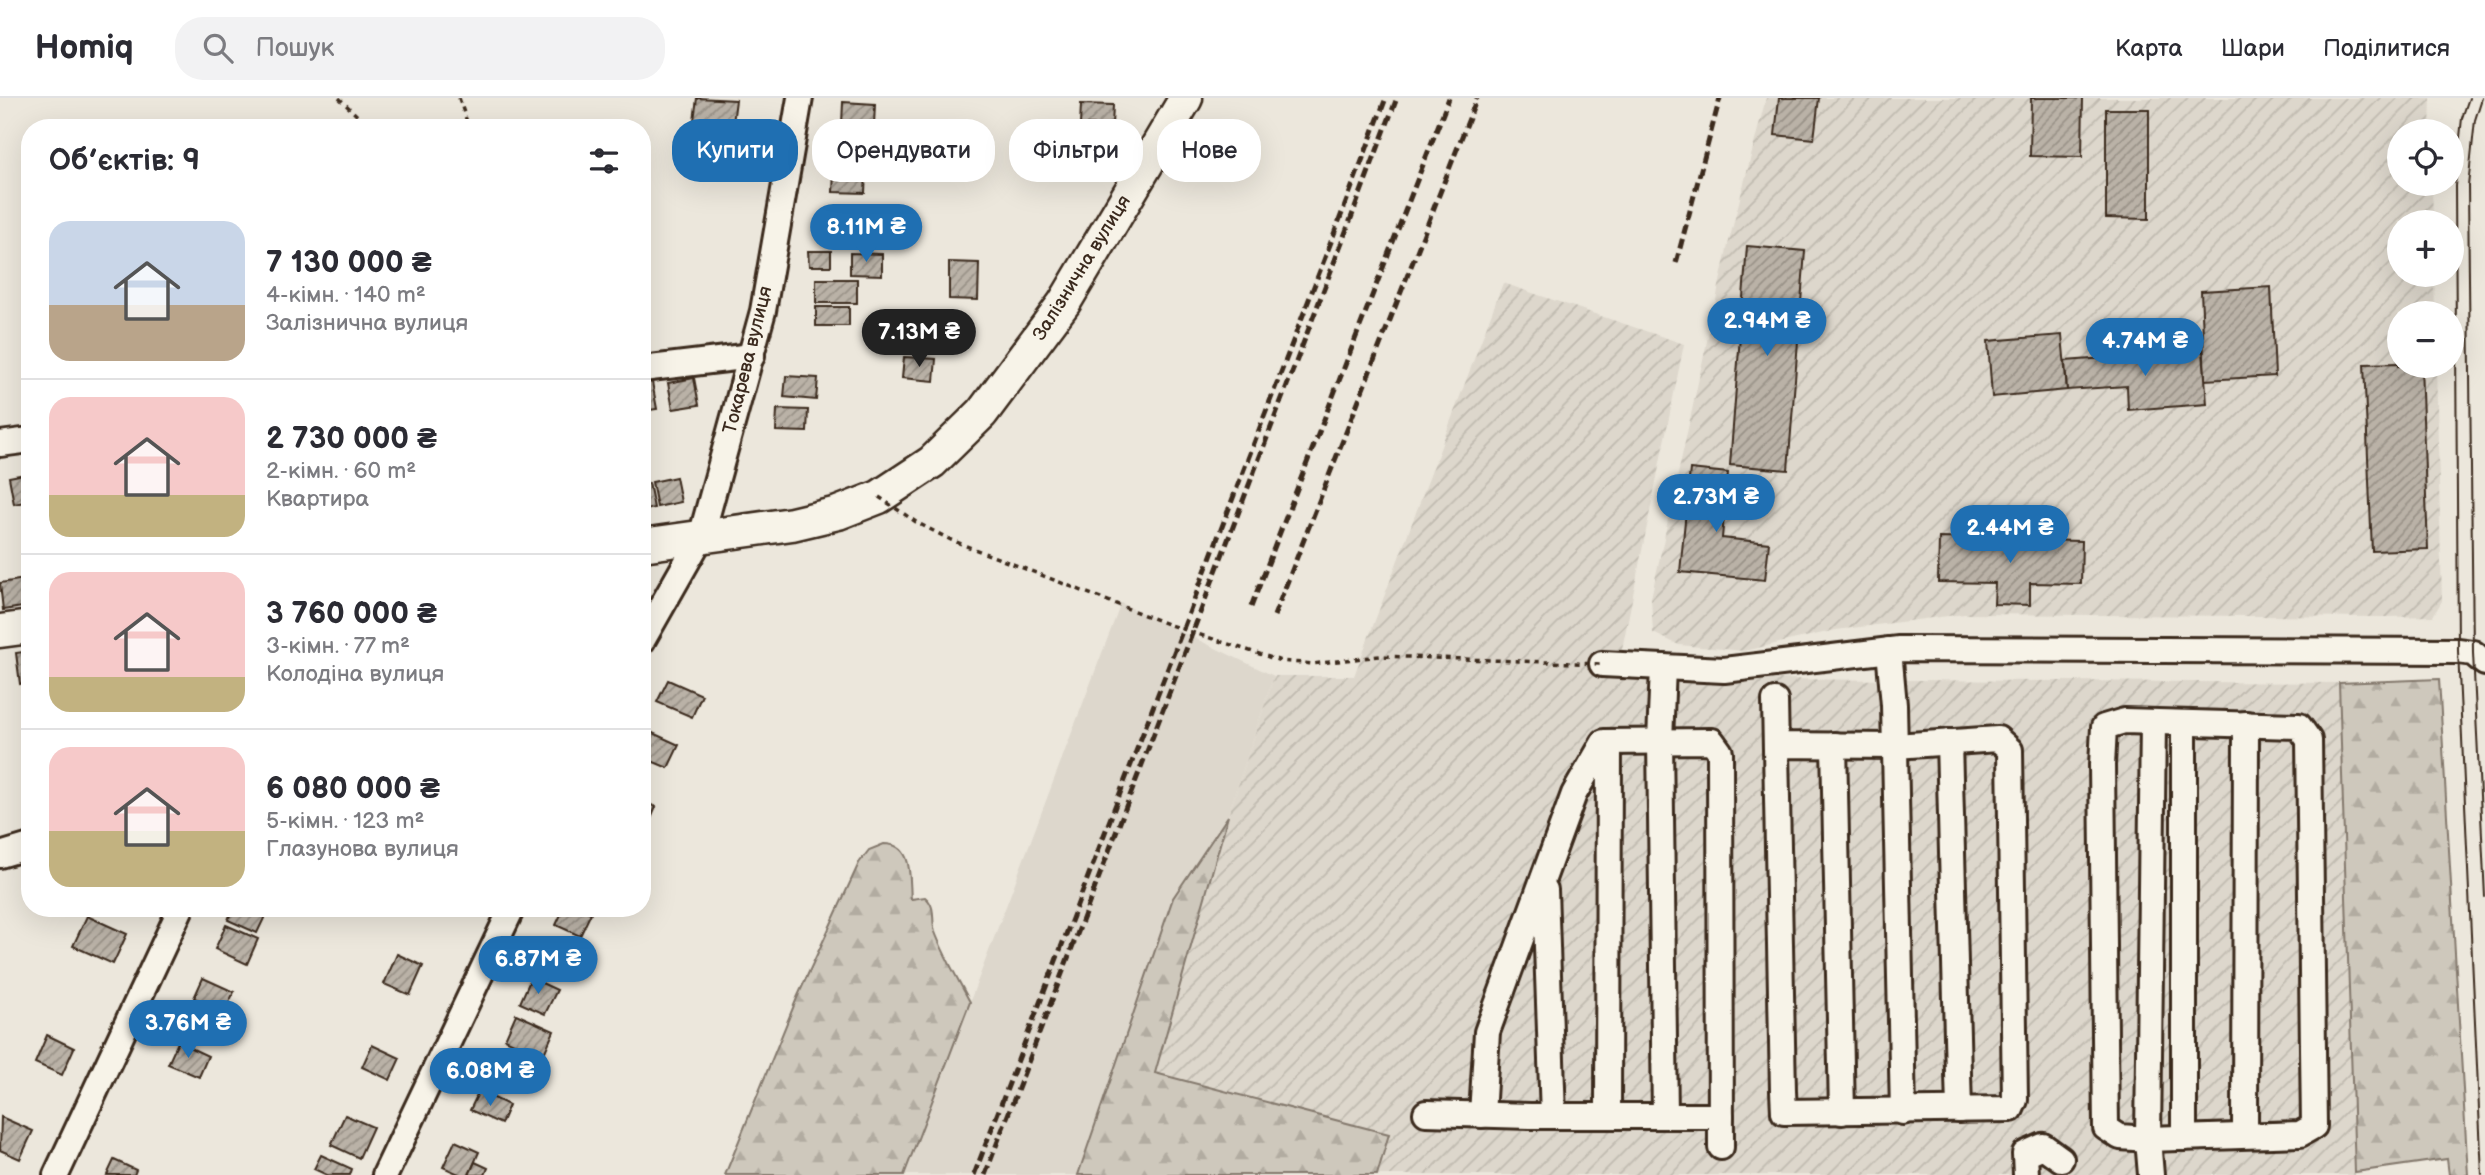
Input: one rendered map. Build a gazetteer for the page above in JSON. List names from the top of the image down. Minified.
{"streets":{"main road":["Залізнична вулиця"],"street":["Токарева вулиця"]},"crossings":[["Залізнична вулиця","Токарева вулиця"]],"page":{"header":"Homiq","search":"Пошук","nav":["Карта","Шари","Поділитися"],"map_buttons":["+","−"],"chip":["Купити","Орендувати","Фільтри","Нове"],"heading":"Об’єктів: 9","list":[{"name":"7 130 000 ₴","note":"4-кімн. · 140 m² · Залізнична вулиця"},{"name":"2 730 000 ₴","note":"2-кімн. · 60 m² · Квартира"},{"name":"3 760 000 ₴","note":"3-кімн. · 77 m² · Колодіна вулиця"},{"name":"6 080 000 ₴","note":"5-кімн. · 123 m² · Глазунова вулиця"}],"price":["8.11M ₴","2.94M ₴","7.13M ₴","4.74M ₴","2.73M ₴","2.44M ₴","6.87M ₴","3.76M ₴","6.08M ₴"]}}
